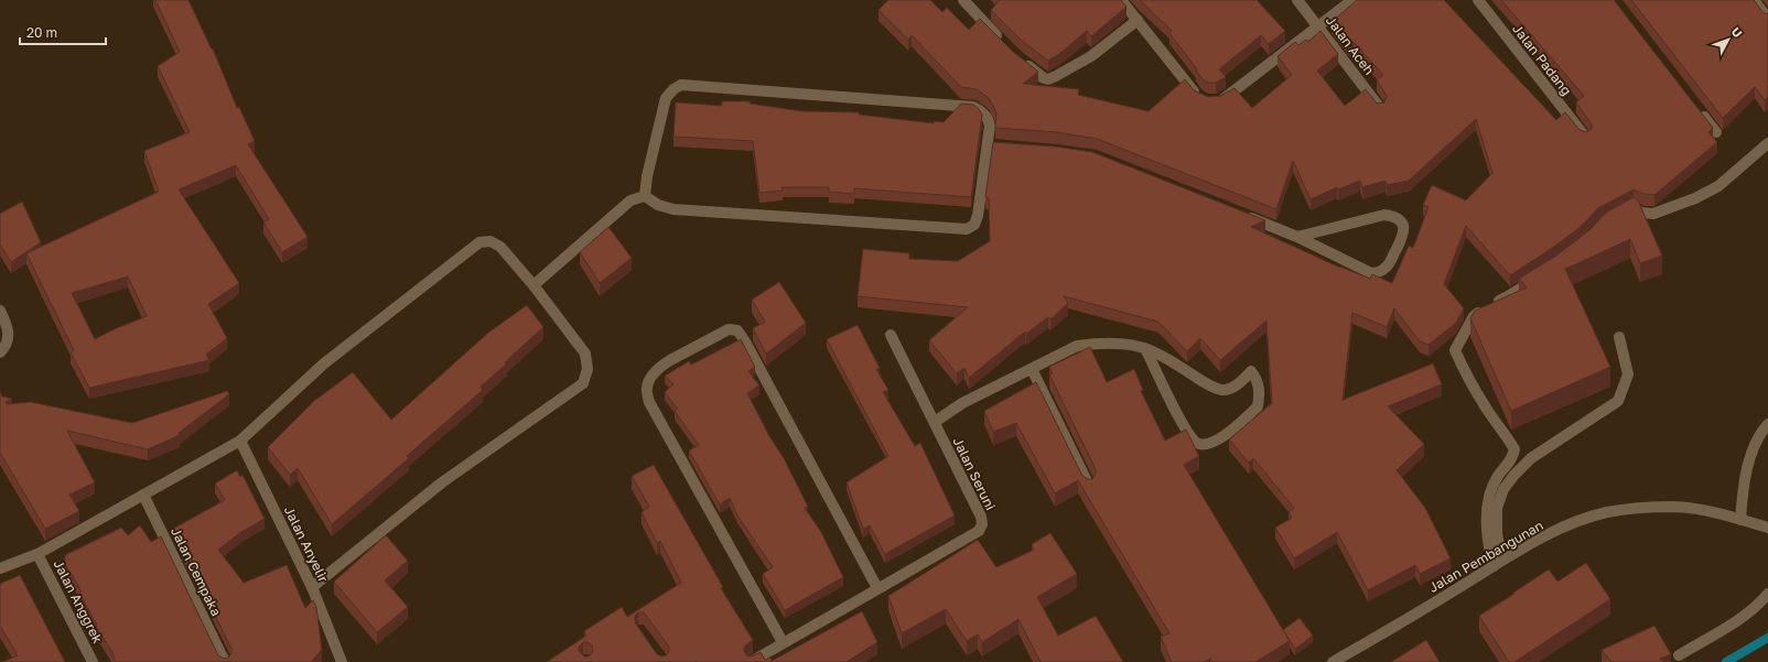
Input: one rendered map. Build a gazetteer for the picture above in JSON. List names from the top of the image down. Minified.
{"streets":{"street":["Jalan Aceh","Jalan Padang","Jalan Seruni","Jalan Anyelir","Jalan Pembangunan","Jalan Cempaka","Jalan Anggrek"]},"scale_bar":"20 m","north":"top right"}
